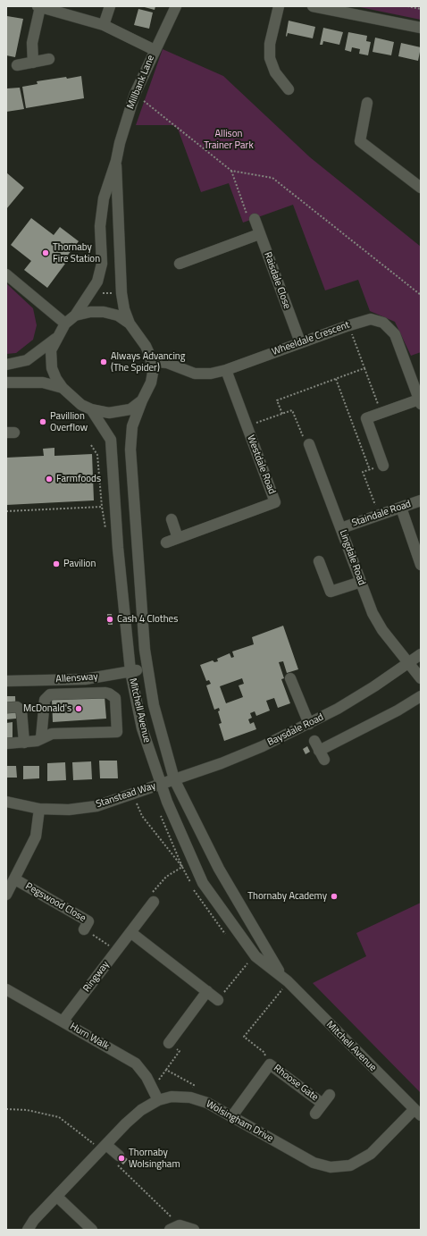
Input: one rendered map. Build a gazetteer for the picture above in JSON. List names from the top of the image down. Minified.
{"streets":{"street":["Millbank Lane","Raisdale Close","Wheeldale Crescent","Westdale Road","Staindale Road","Lingdale Road","Allensway","Mitchell Avenue","Baysdale Road","Stanstead Way","Pegswood Close","Ringway","Hurn Walk","Rhoose Gate","Wolsingham Drive"]},"crossings":[["Millbank Lane","Wheeldale Crescent"],["Millbank Lane","Mitchell Avenue"],["Raisdale Close","Wheeldale Crescent"],["Wheeldale Crescent","Westdale Road"],["Wheeldale Crescent","Mitchell Avenue"],["Staindale Road","Lingdale Road"],["Lingdale Road","Baysdale Road"],["Allensway","Mitchell Avenue"],["Mitchell Avenue","Baysdale Road"],["Mitchell Avenue","Stanstead Way"],["Mitchell Avenue","Wolsingham Drive"],["Baysdale Road","Stanstead Way"],["Ringway","Hurn Walk"],["Hurn Walk","Wolsingham Drive"],["Rhoose Gate","Wolsingham Drive"]],"parks":["Allison Trainer Park"],"places":["Thornaby Fire Station","Always Advancing (The Spider)","Pavillion Overflow","Farmfoods","Pavilion","Cash 4 Clothes","McDonald's","Thornaby Academy","Thornaby Wolsingham"]}
